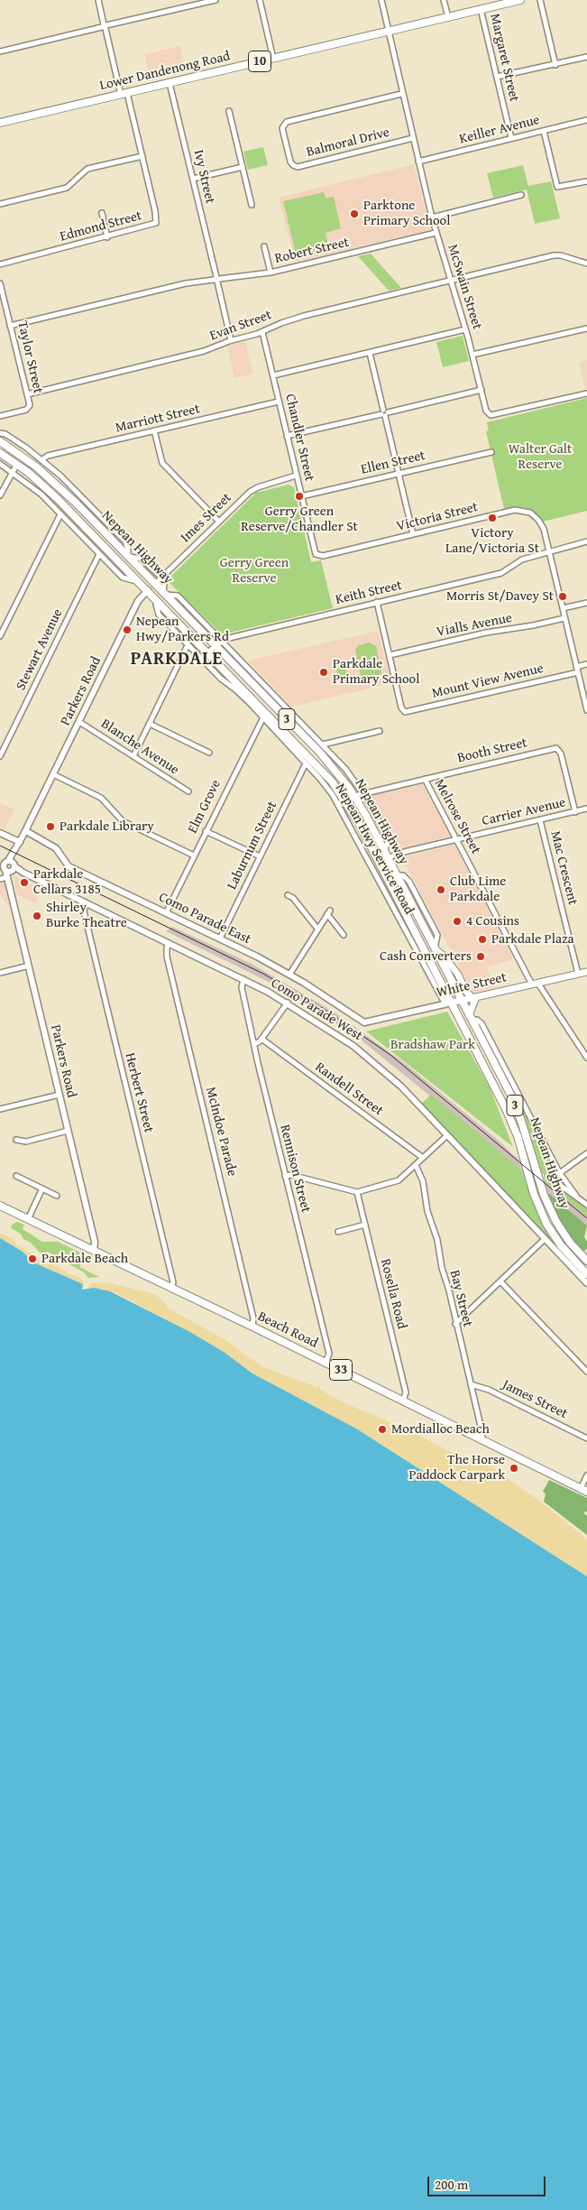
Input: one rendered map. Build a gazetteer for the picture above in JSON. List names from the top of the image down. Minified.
{"streets":{"main road":["10","Lower Dandenong Road","Nepean Highway","3","White Street","Beach Road","33"],"street":["Margaret Street","Keiller Avenue","Balmoral Drive","Ivy Street","Edmond Street","Robert Street","McSwain Street","Evan Street","Taylor Street","Marriott Street","Chandler Street","Ellen Street","Victoria Street","Imes Street","Keith Street","Vialls Avenue","Stewart Avenue","Mount View Avenue","Parkers Road","Blanche Avenue","Booth Street","Elm Grove","Carrier Avenue","Melrose Street","Laburnum Street","Nepean Hwy Service Road","Mac Crescent","Como Parade East","Como Parade West","Randell Street","Herbert Street","McIndoe Parade","Rennison Street","Rosella Road","Bay Street","James Street"]},"crossings":[["Margaret Street","Lower Dandenong Road"],["Margaret Street","Keiller Avenue"],["Lower Dandenong Road","Ivy Street"],["Lower Dandenong Road","Edmond Street"],["Lower Dandenong Road","McSwain Street"],["Keiller Avenue","McSwain Street"],["Balmoral Drive","McSwain Street"],["Ivy Street","Robert Street"],["Ivy Street","Evan Street"],["Robert Street","McSwain Street"],["Robert Street","Taylor Street"],["McSwain Street","Evan Street"],["Evan Street","Taylor Street"],["Evan Street","Chandler Street"],["Marriott Street","Chandler Street"],["Chandler Street","Ellen Street"],["Chandler Street","Victoria Street"],["Chandler Street","Imes Street"],["Victoria Street","Keith Street"],["Victoria Street","Vialls Avenue"],["Victoria Street","Mount View Avenue"],["Imes Street","Nepean Highway"],["Nepean Highway","Keith Street"],["Nepean Highway","Parkers Road"],["Nepean Highway","Booth Street"],["Nepean Highway","Elm Grove"],["Nepean Highway","Carrier Avenue"],["Nepean Highway","Nepean Hwy Service Road"],["Nepean Highway","White Street"],["Keith Street","Nepean Hwy Service Road"],["Vialls Avenue","Mount View Avenue"],["Parkers Road","Blanche Avenue"],["Parkers Road","Como Parade East"],["Parkers Road","Como Parade West"],["Parkers Road","Beach Road"],["Booth Street","Carrier Avenue"],["Booth Street","Melrose Street"],["Booth Street","Nepean Hwy Service Road"],["Elm Grove","Nepean Hwy Service Road"],["Elm Grove","Como Parade East"],["Carrier Avenue","Melrose Street"],["Carrier Avenue","Nepean Hwy Service Road"],["Carrier Avenue","Mac Crescent"],["Melrose Street","White Street"],["Laburnum Street","Nepean Hwy Service Road"],["Laburnum Street","Como Parade East"],["Nepean Hwy Service Road","White Street"],["Mac Crescent","White Street"],["Como Parade East","White Street"],["Como Parade West","Herbert Street"],["Como Parade West","McIndoe Parade"],["Como Parade West","Rennison Street"],["Herbert Street","Beach Road"],["McIndoe Parade","Beach Road"],["Rennison Street","Beach Road"],["Rosella Road","Beach Road"],["Bay Street","Beach Road"],["Bay Street","James Street"]],"districts":["PARKDALE"],"parks":["Walter Galt Reserve","Gerry Green Reserve","Bradshaw Park"],"places":["Parktone Primary School","Gerry Green Reserve/Chandler St","Victory Lane/Victoria St","Morris St/Davey St","Nepean Hwy/Parkers Rd","Parkdale Primary School","Parkdale Library","Parkdale Cellars 3185","Club Lime Parkdale","Shirley Burke Theatre","4 Cousins","Parkdale Plaza","Cash Converters","Parkdale Beach","Mordialloc Beach","The Horse Paddock Carpark"],"scale_bar":"200 m"}
